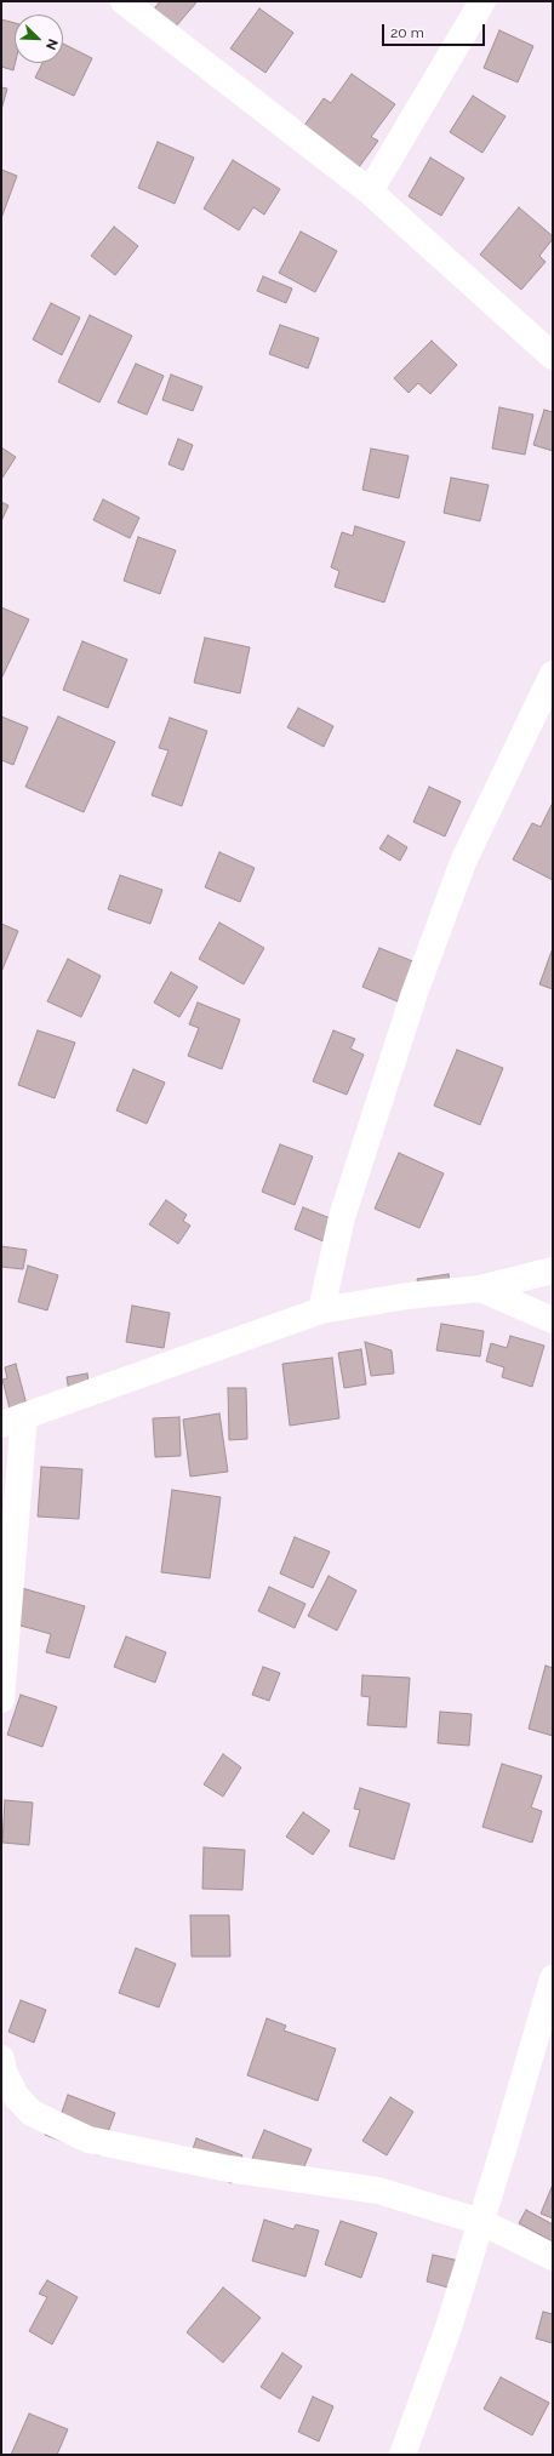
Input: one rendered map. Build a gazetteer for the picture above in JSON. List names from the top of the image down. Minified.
{"scale_bar":"20 m","north":"bottom right"}
